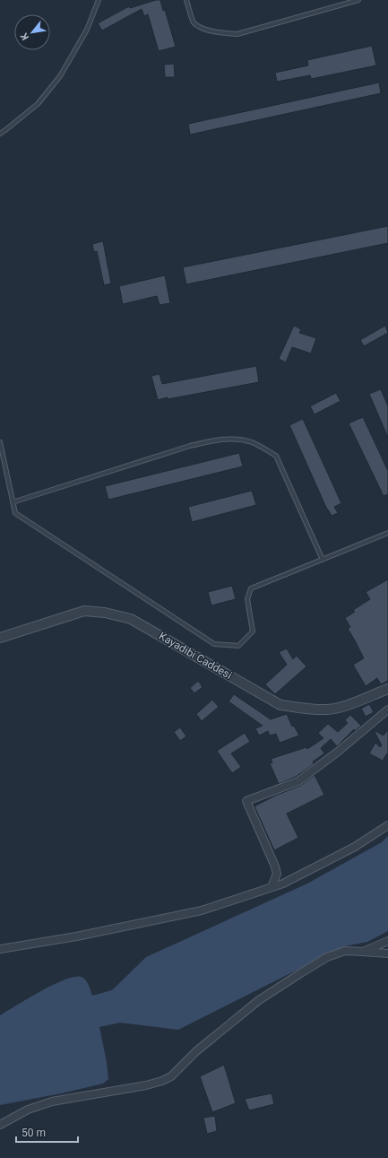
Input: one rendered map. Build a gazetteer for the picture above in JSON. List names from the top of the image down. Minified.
{"streets":{"street":["Kayadibi Caddesi"]},"scale_bar":"50 m","north":"bottom left"}
